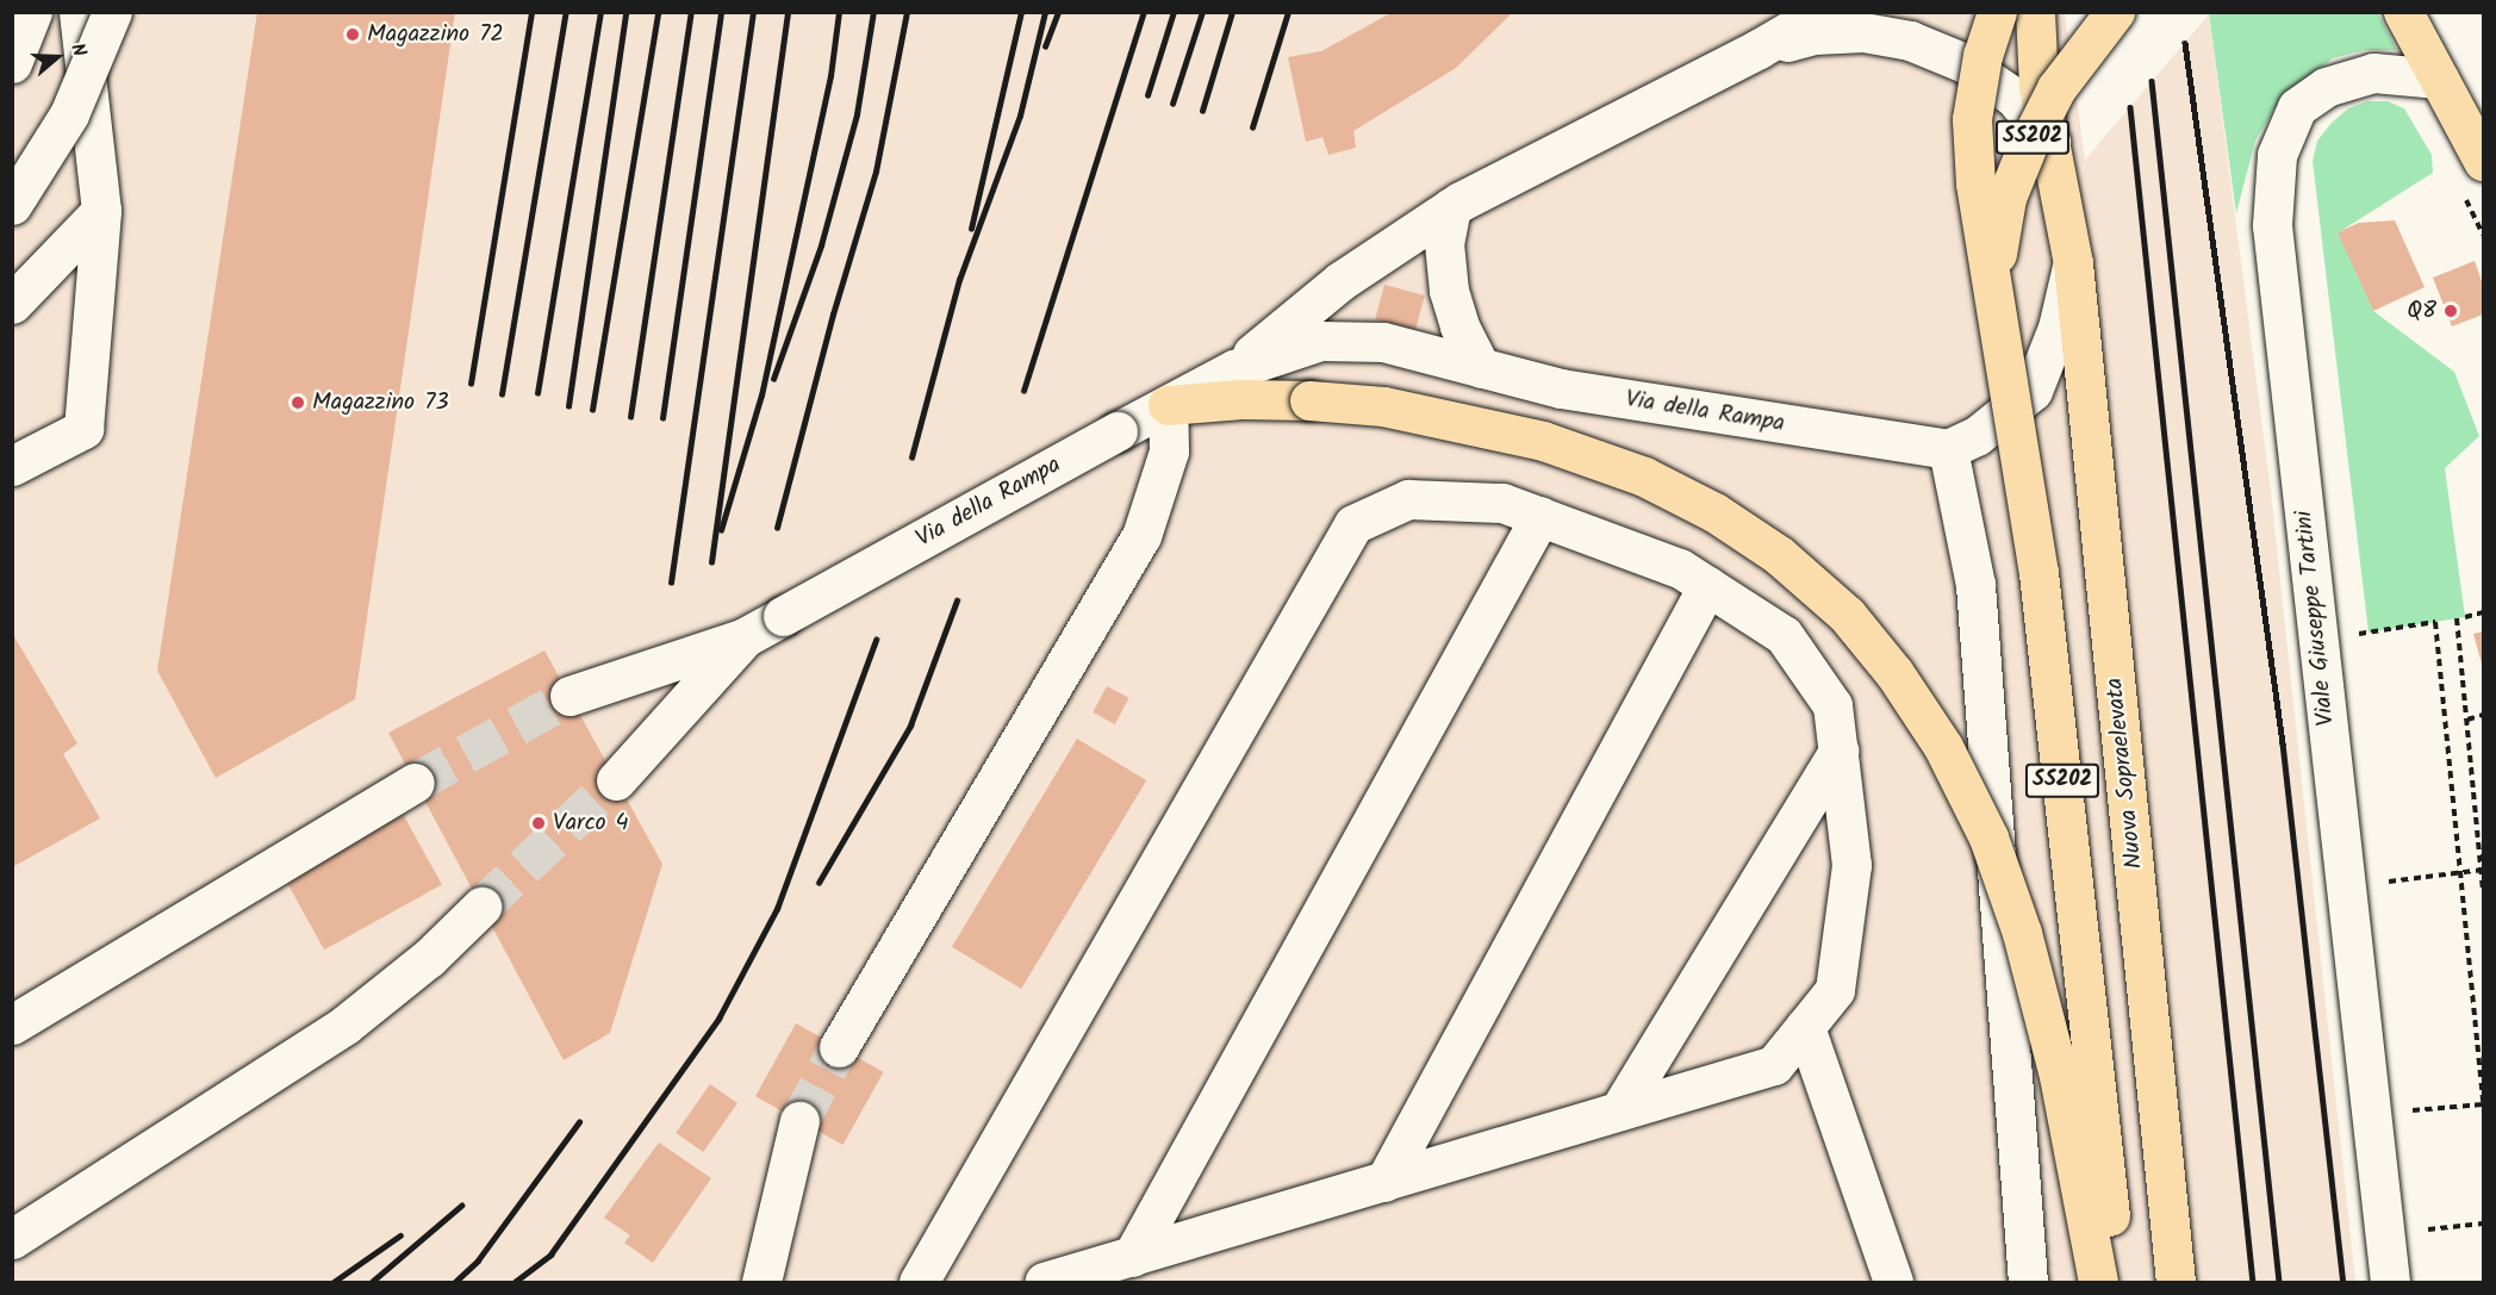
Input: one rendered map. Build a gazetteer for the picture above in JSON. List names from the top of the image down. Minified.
{"streets":{"main road":["SS202","Nuova Sopraelevata"],"street":["Via della Rampa","Viale Giuseppe Tartini"]},"crossings":[["SS202","Via della Rampa"],["SS202","Nuova Sopraelevata"]],"places":["Magazzino 72","Q8","Magazzino 73","Varco 4"],"north":"right"}
